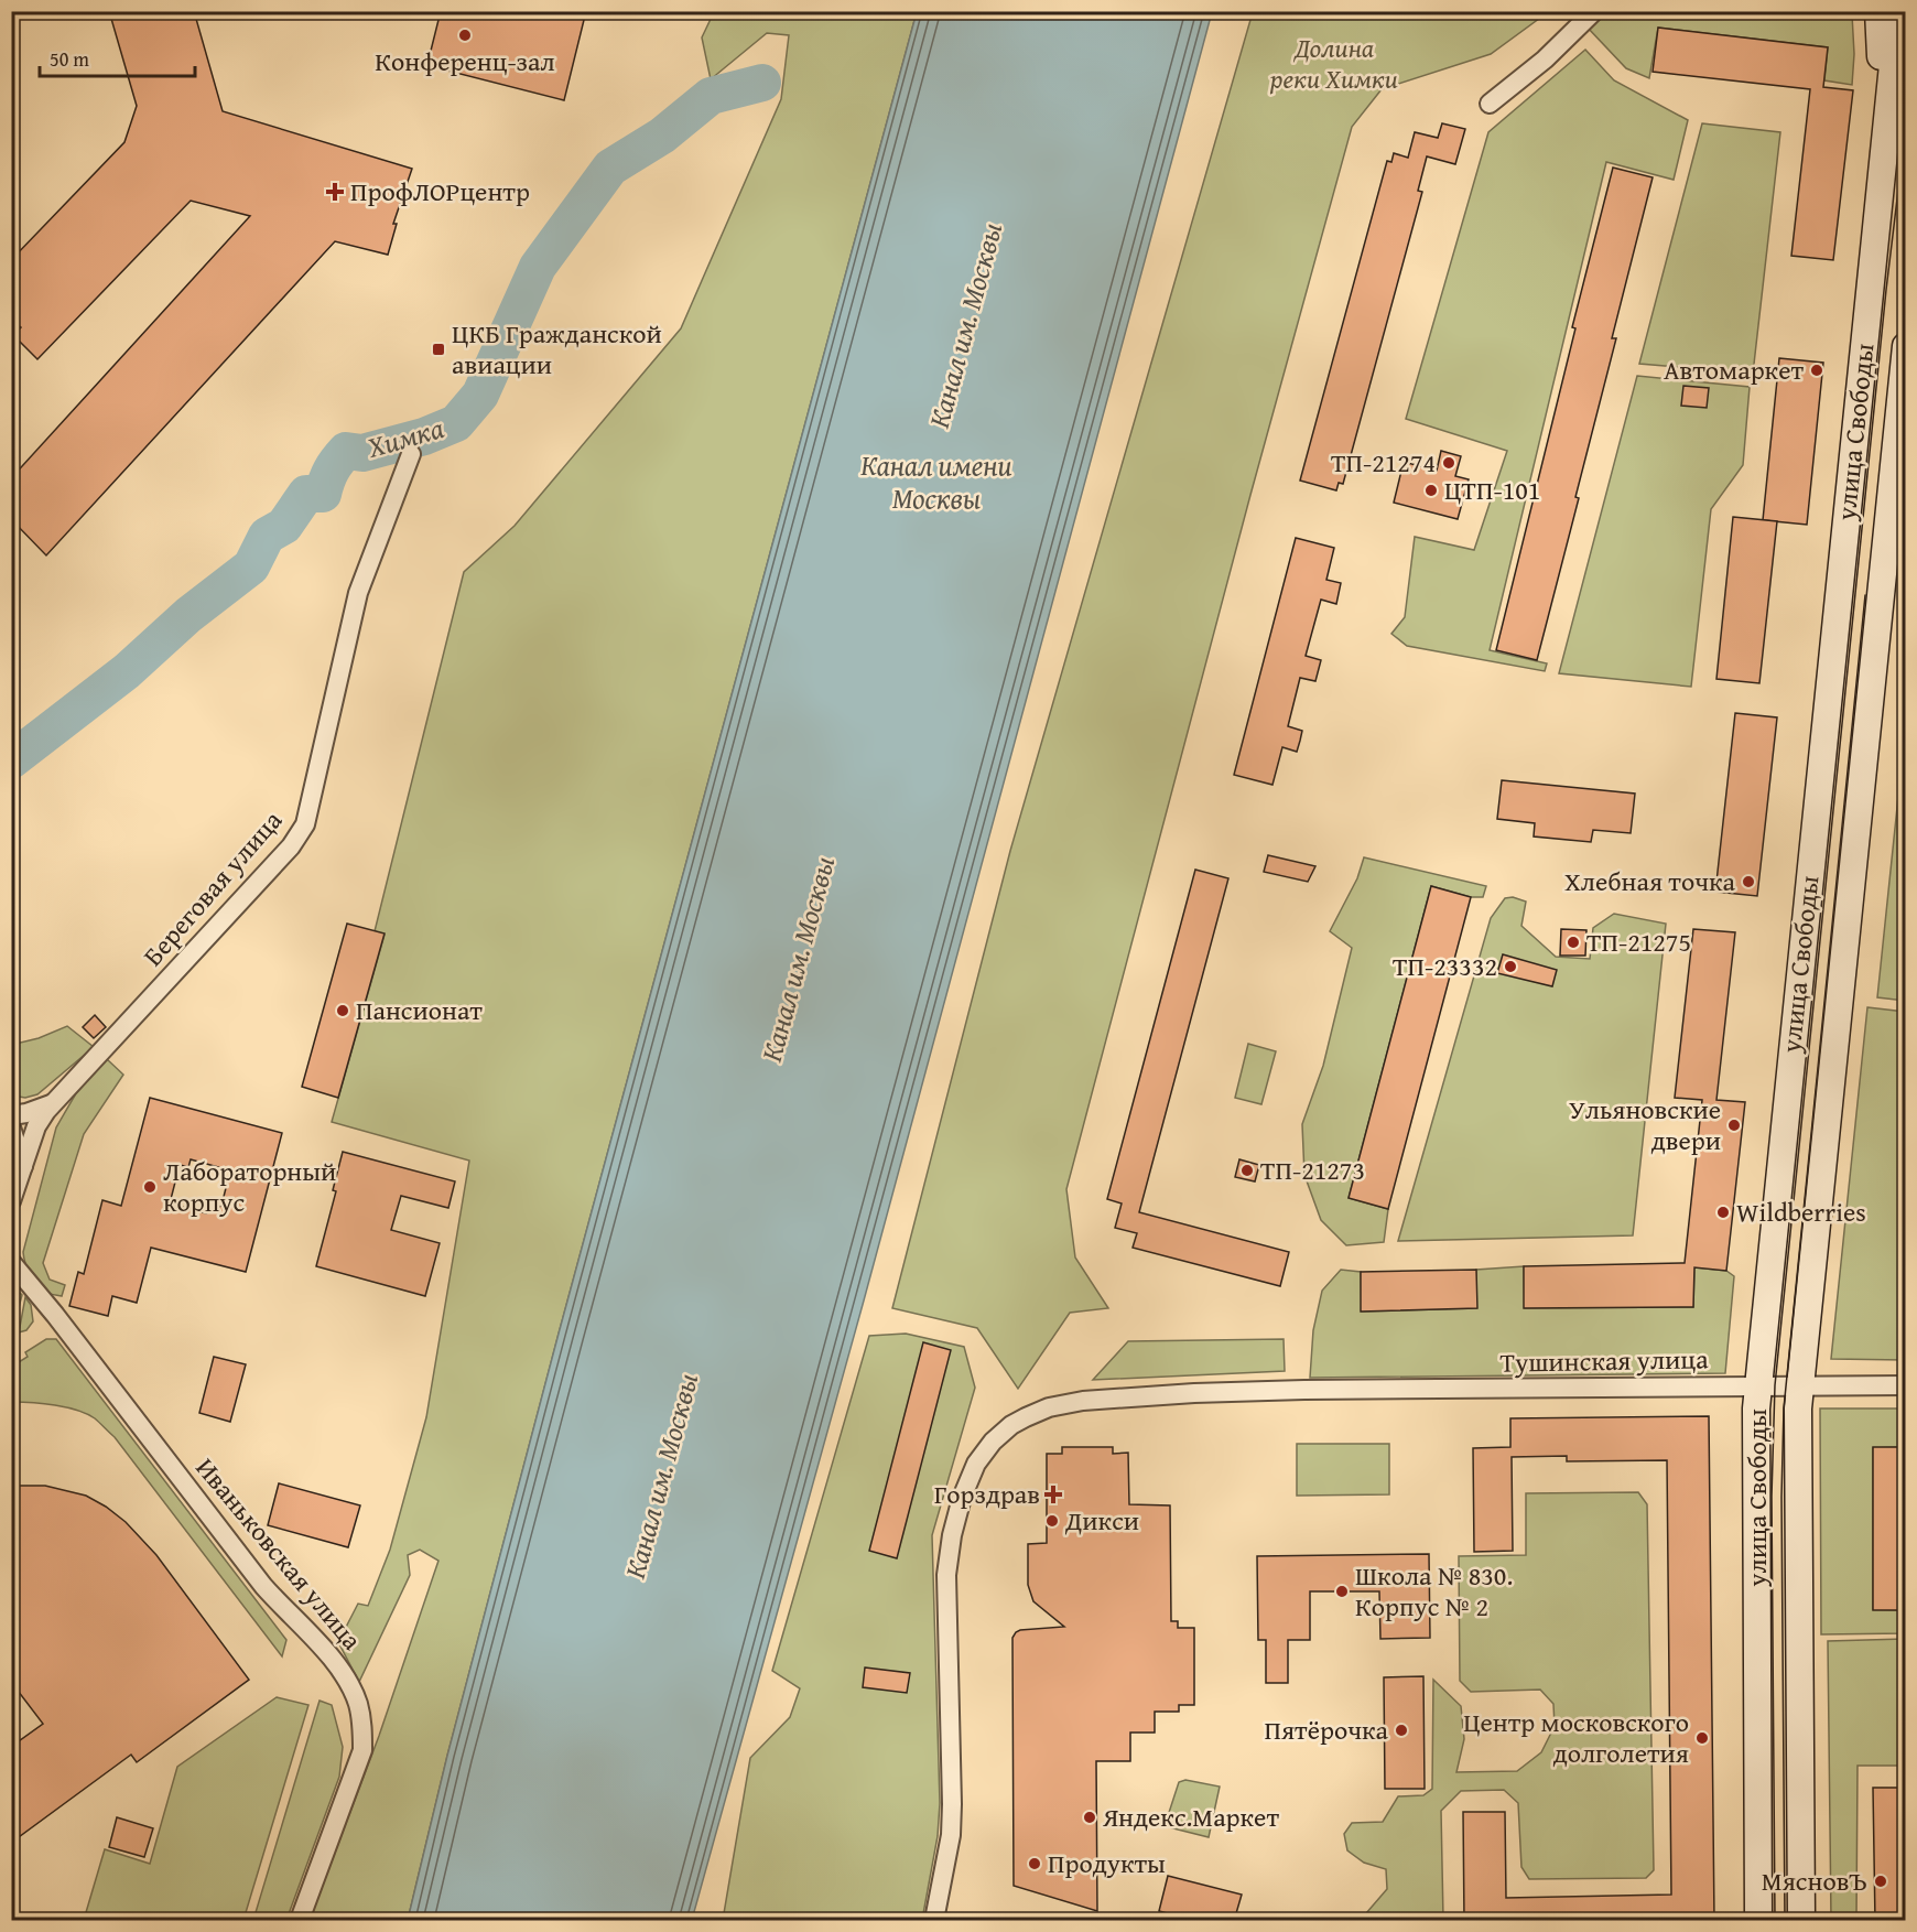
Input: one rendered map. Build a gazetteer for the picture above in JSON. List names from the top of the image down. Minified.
{"streets":{"main road":["улица Свободы"],"street":["Береговая улица","Тушинская улица","Иваньковская улица"]},"crossings":[["улица Свободы","Тушинская улица"]],"water":["Канал им. Москвы","Химка","Канал имени Москвы"],"parks":["Долина реки Химки"],"places":{"other":["Конференц-зал","Автомаркет","ТП-21274","ЦТП-101","Хлебная точка","ТП-21275","ТП-23332","Пансионат","Ульяновские двери","ТП-21273","Лабораторный корпус","Wildberries","Дикси","Школа № 830. Корпус № 2","Пятёрочка","Центр московского долголетия","Яндекс.Маркет","Продукты","МясновЪ"],"health":["ПрофЛОРцентр","Горздрав"],"transit":["ЦКБ Гражданской авиации"]},"scale_bar":"50 m"}
